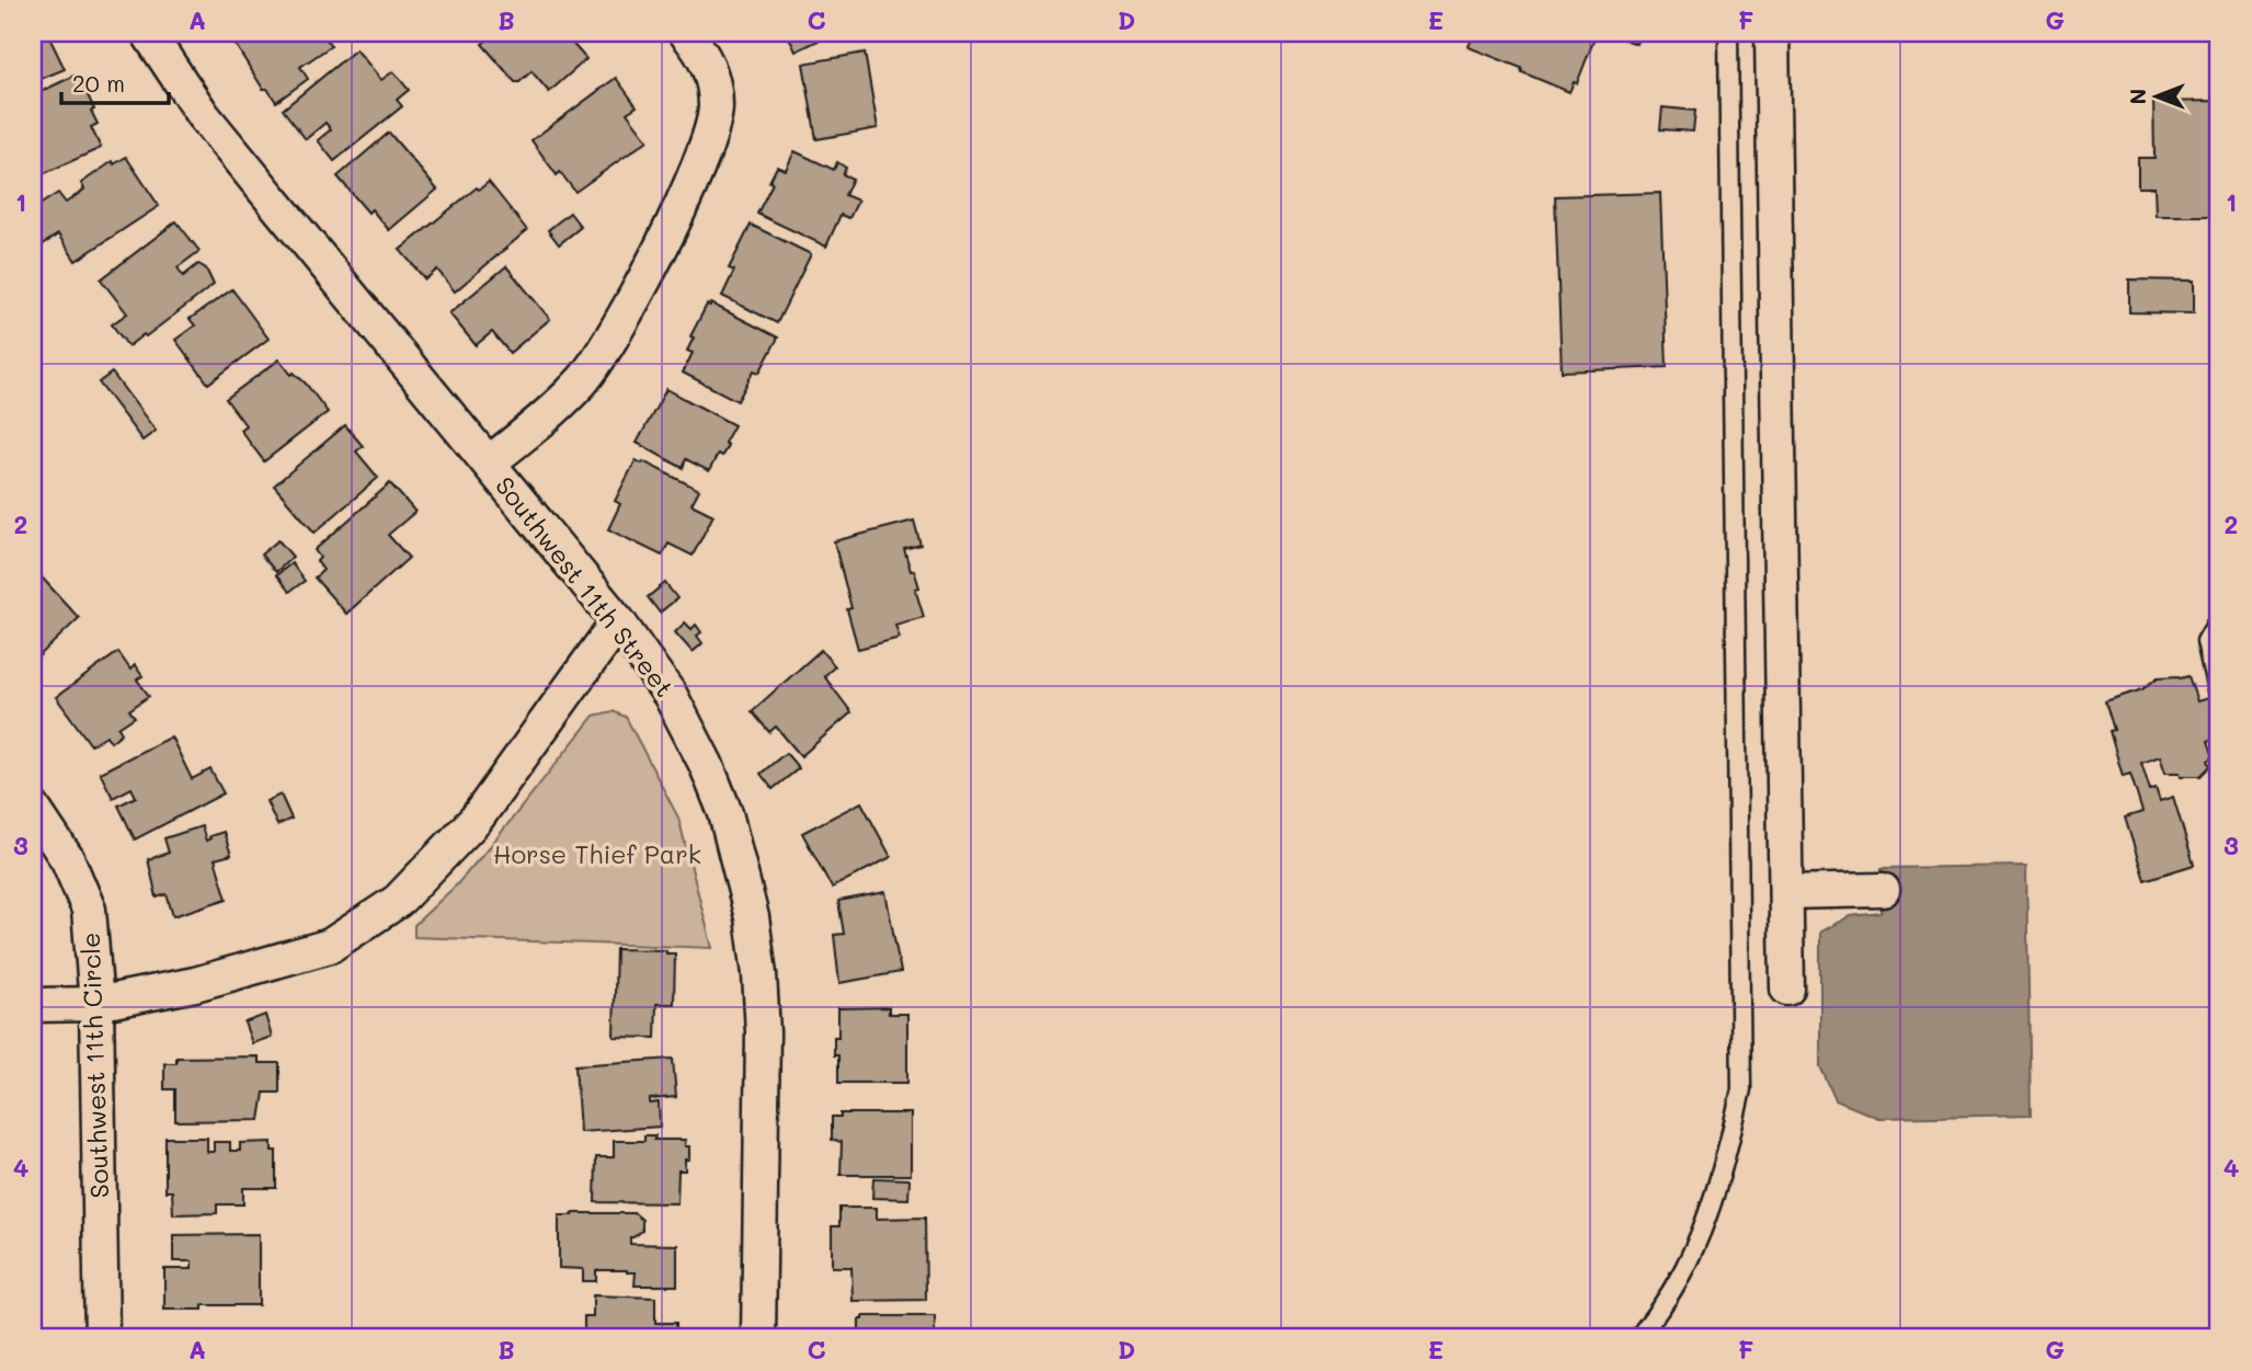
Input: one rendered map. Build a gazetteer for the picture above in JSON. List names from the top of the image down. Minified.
{"streets":{"street":["Southwest 11th Street","Southwest 11th Circle"]},"parks":["Horse Thief Park"],"scale_bar":"20 m","north":"left","grid":{"columns":["A","B","C","D","E","F","G"],"rows":["1","2","3","4"]}}
